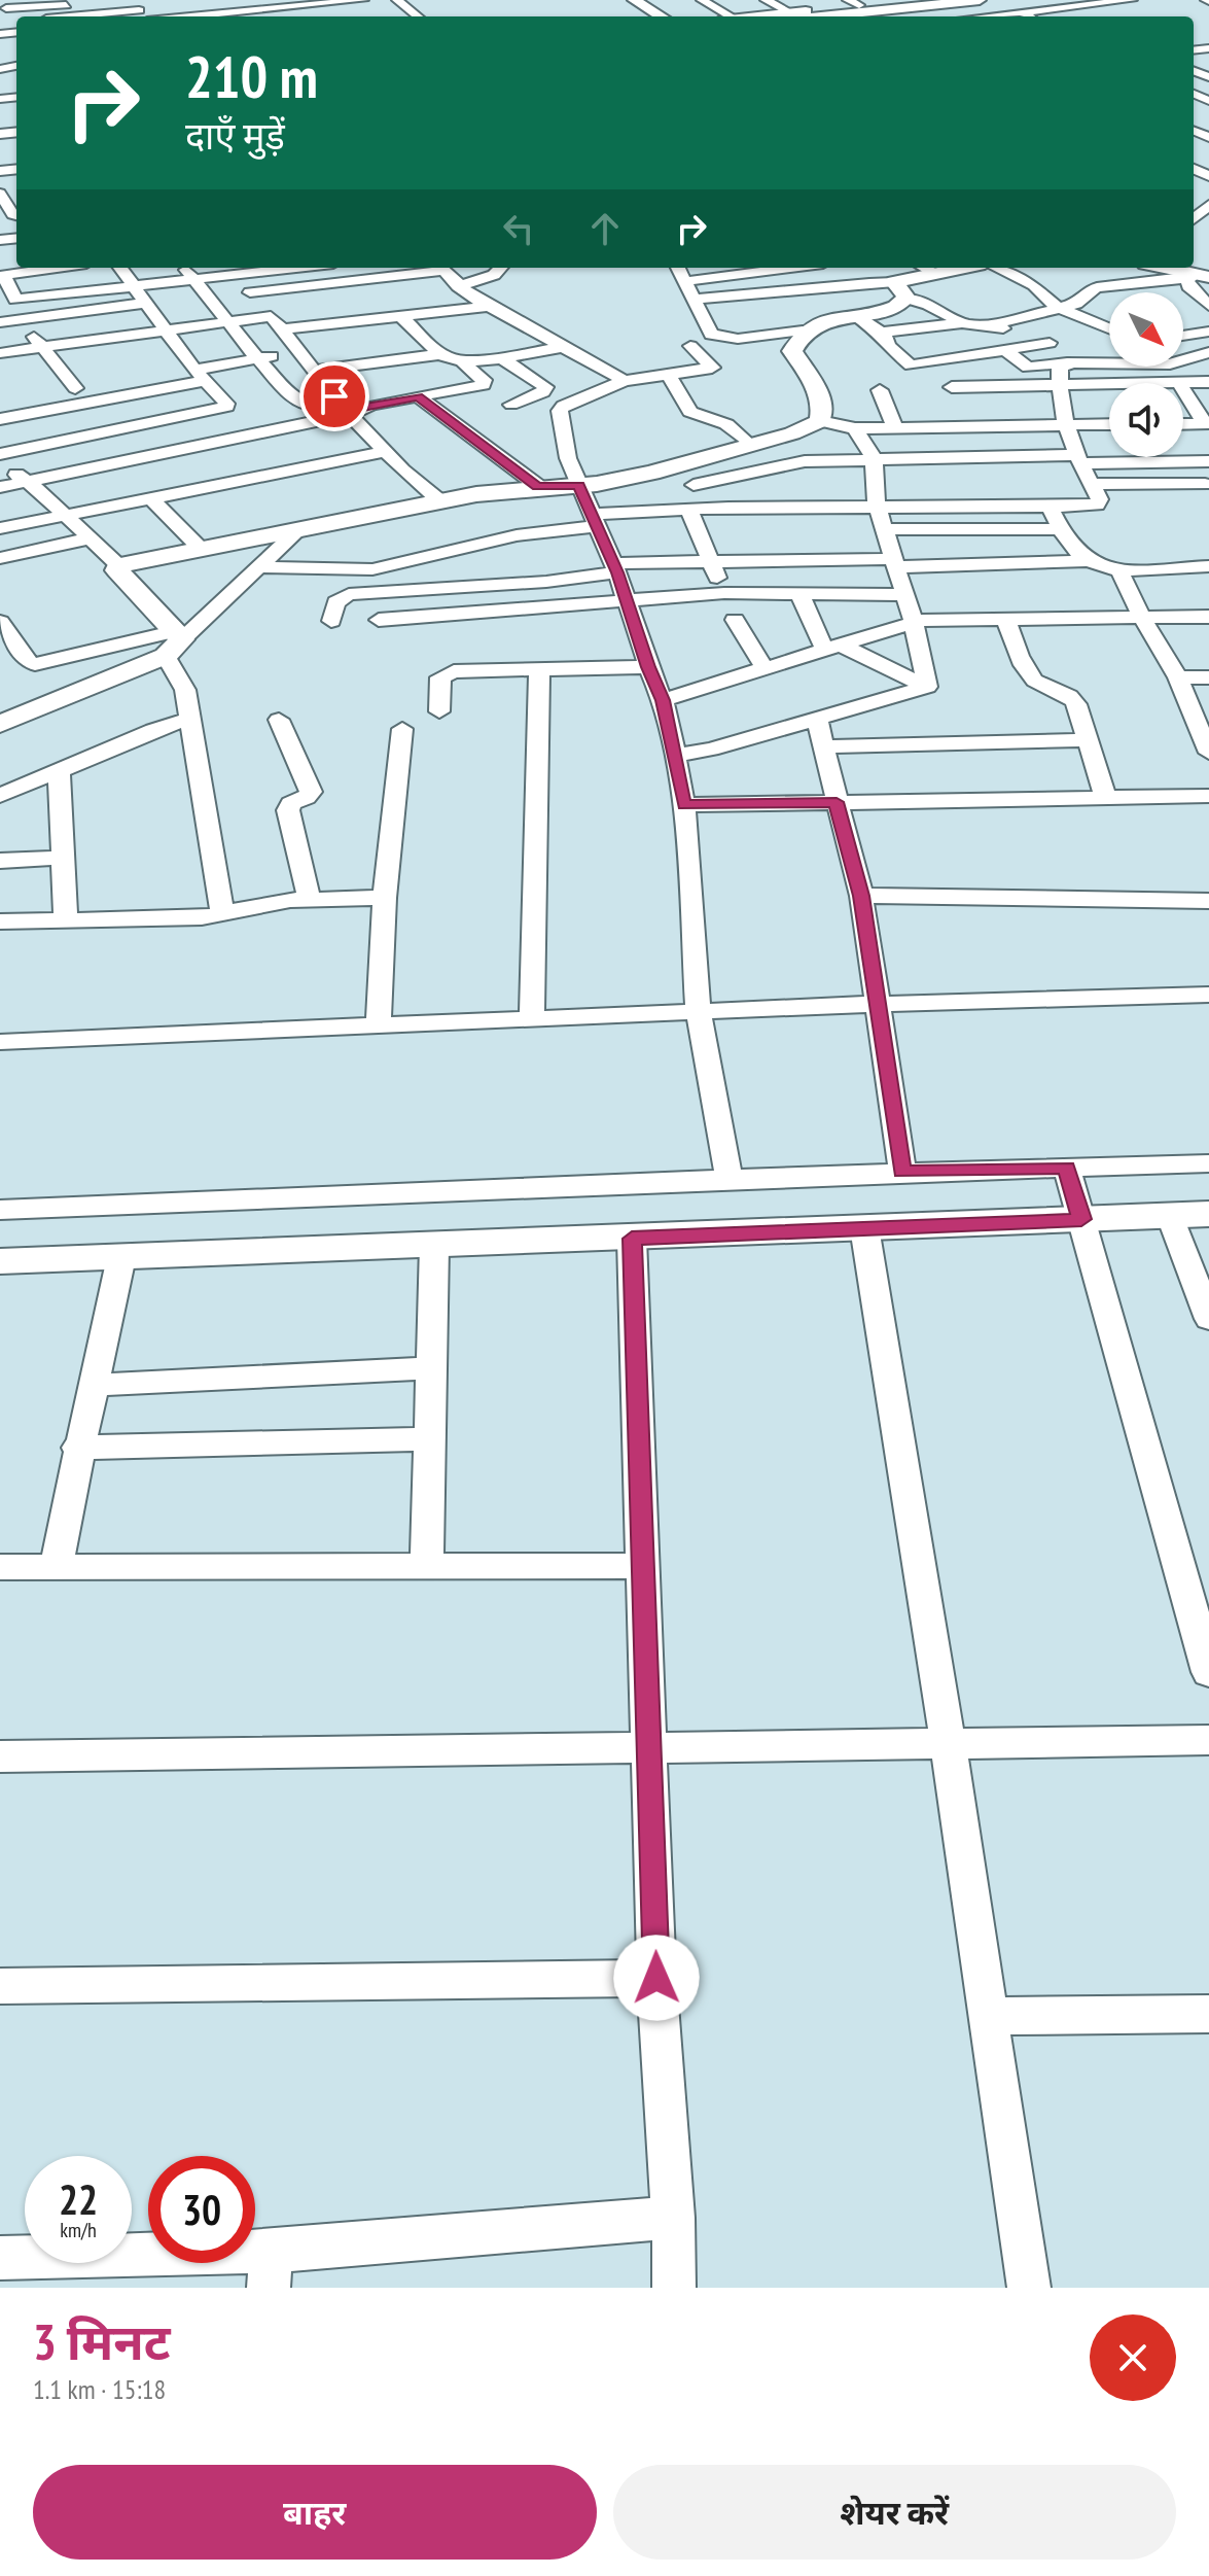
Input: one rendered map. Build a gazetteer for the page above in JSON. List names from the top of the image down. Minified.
{"north":"bottom right","page":{"turn":["210 m","दाएँ मुड़ें"],"speed":"22 km/h","limit":"30","heading":["3 मिनट","1.1 km · 15:18"],"buttons":["बाहर","शेयर करें"]}}
